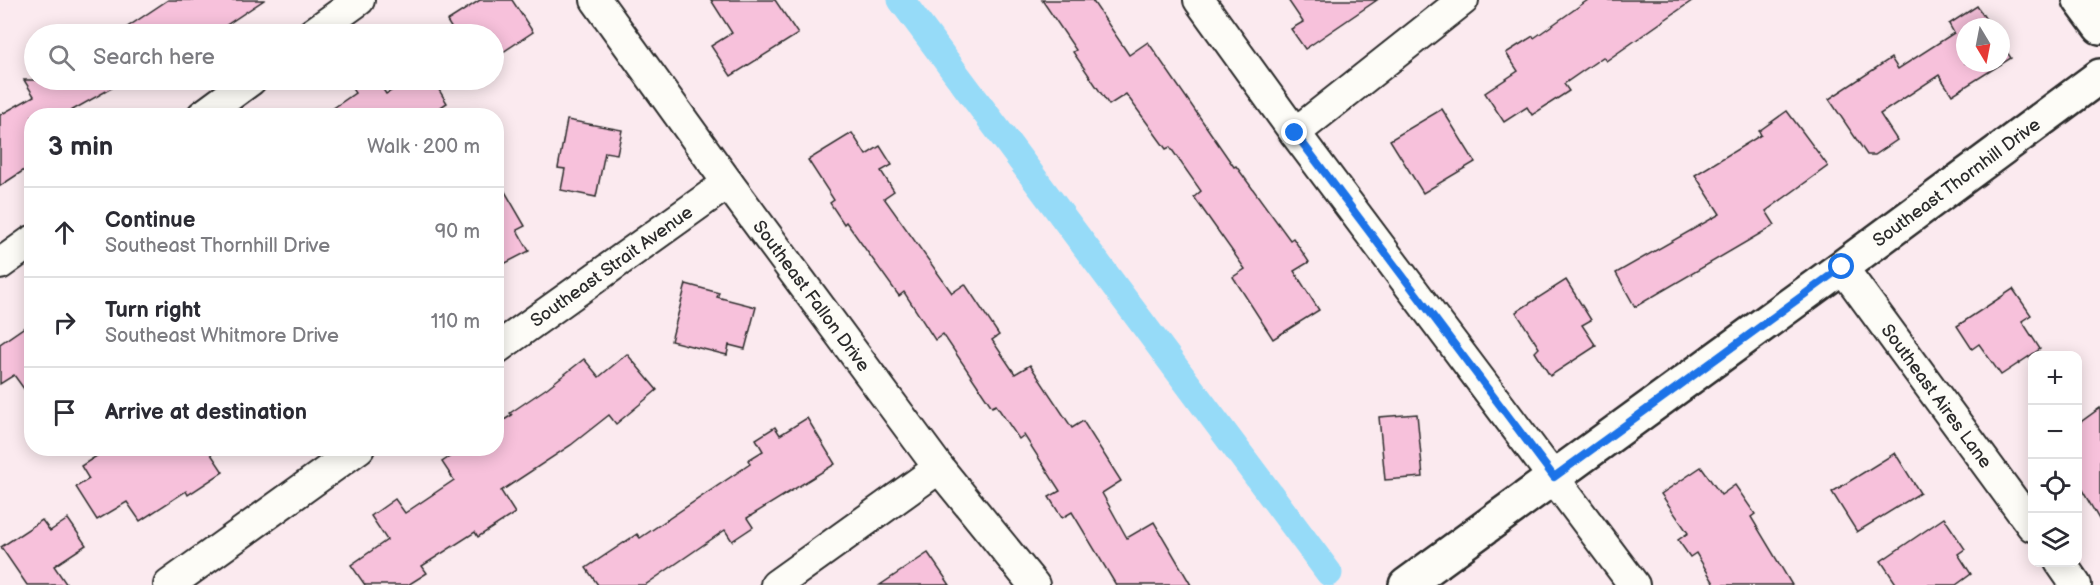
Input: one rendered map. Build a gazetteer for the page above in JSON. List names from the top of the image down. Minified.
{"streets":{"street":["Southeast Thornhill Drive","Southeast Strait Avenue","Southeast Fallon Drive","Southeast Aires Lane"]},"crossings":[["Southeast Thornhill Drive","Southeast Aires Lane"],["Southeast Strait Avenue","Southeast Fallon Drive"]],"north":"bottom","page":{"search":"Search here","heading":["3 min","Walk · 200 m"],"list":[["Continue","Southeast Thornhill Drive","90 m"],["Turn right","Southeast Whitmore Drive","110 m"],"Arrive at destination"],"map_buttons":["+","−"]}}
